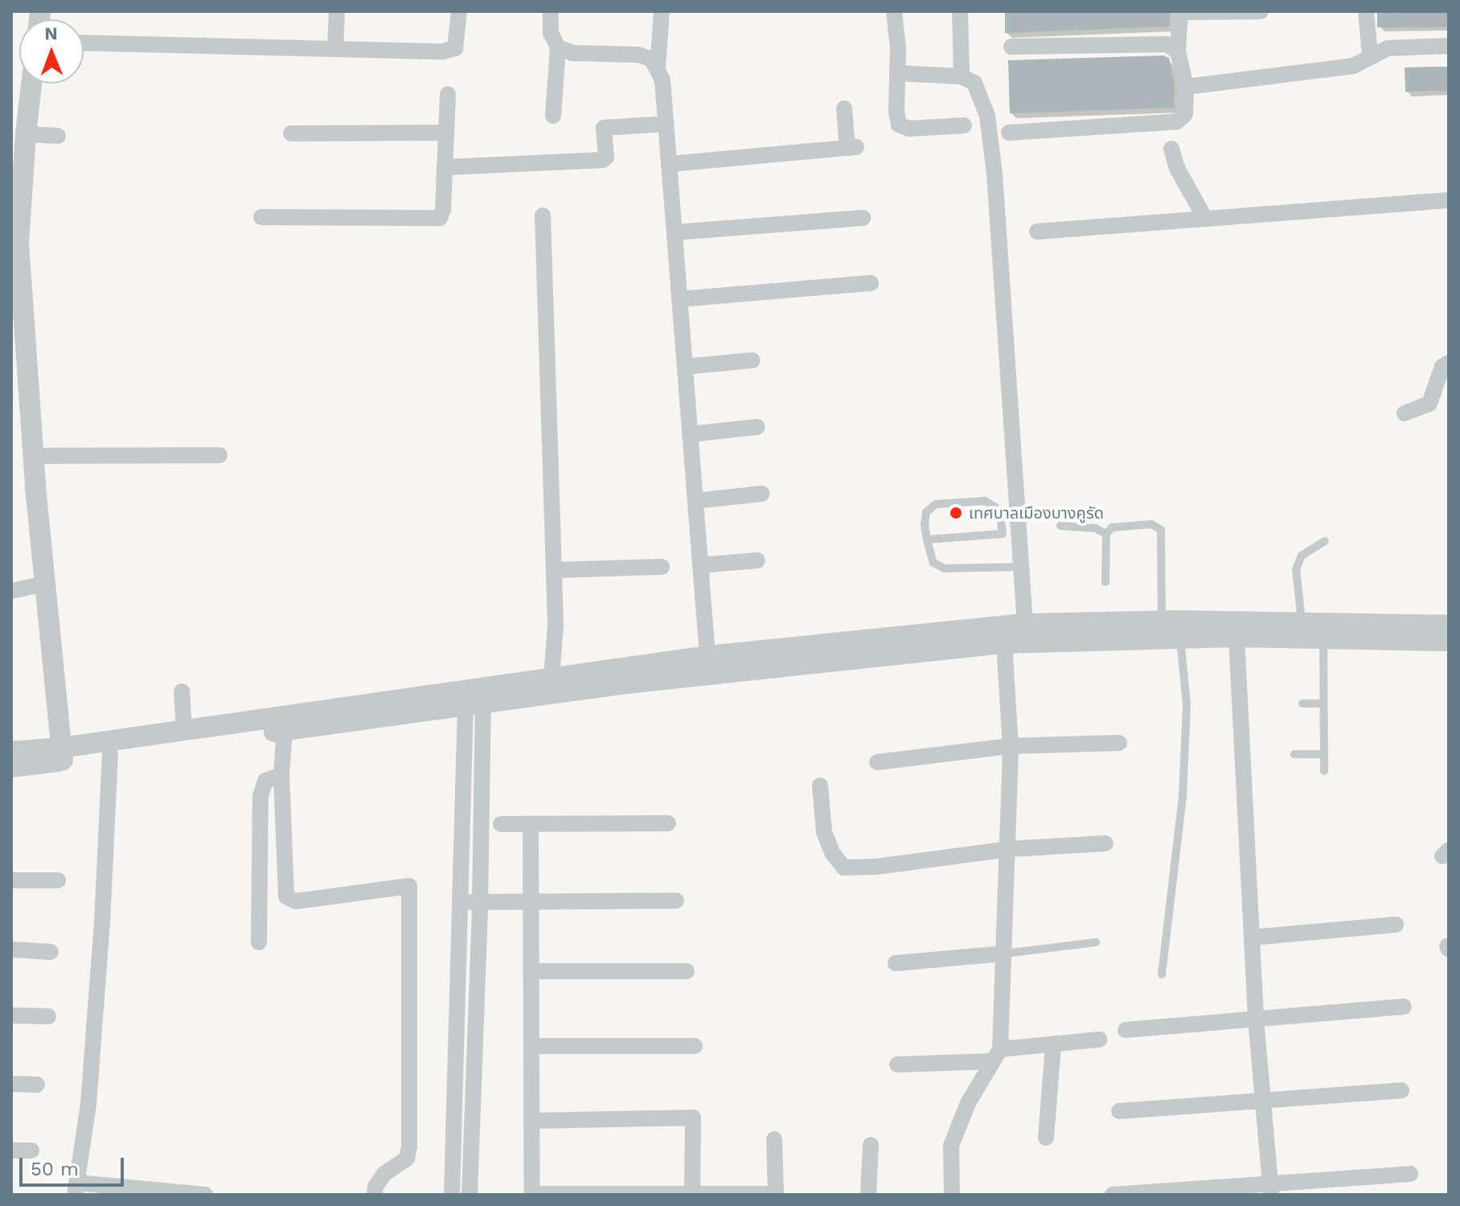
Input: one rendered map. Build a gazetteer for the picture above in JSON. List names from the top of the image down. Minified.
{"places":["เทศบาลเมืองบางคูรัด"],"scale_bar":"50 m","north":"top"}
